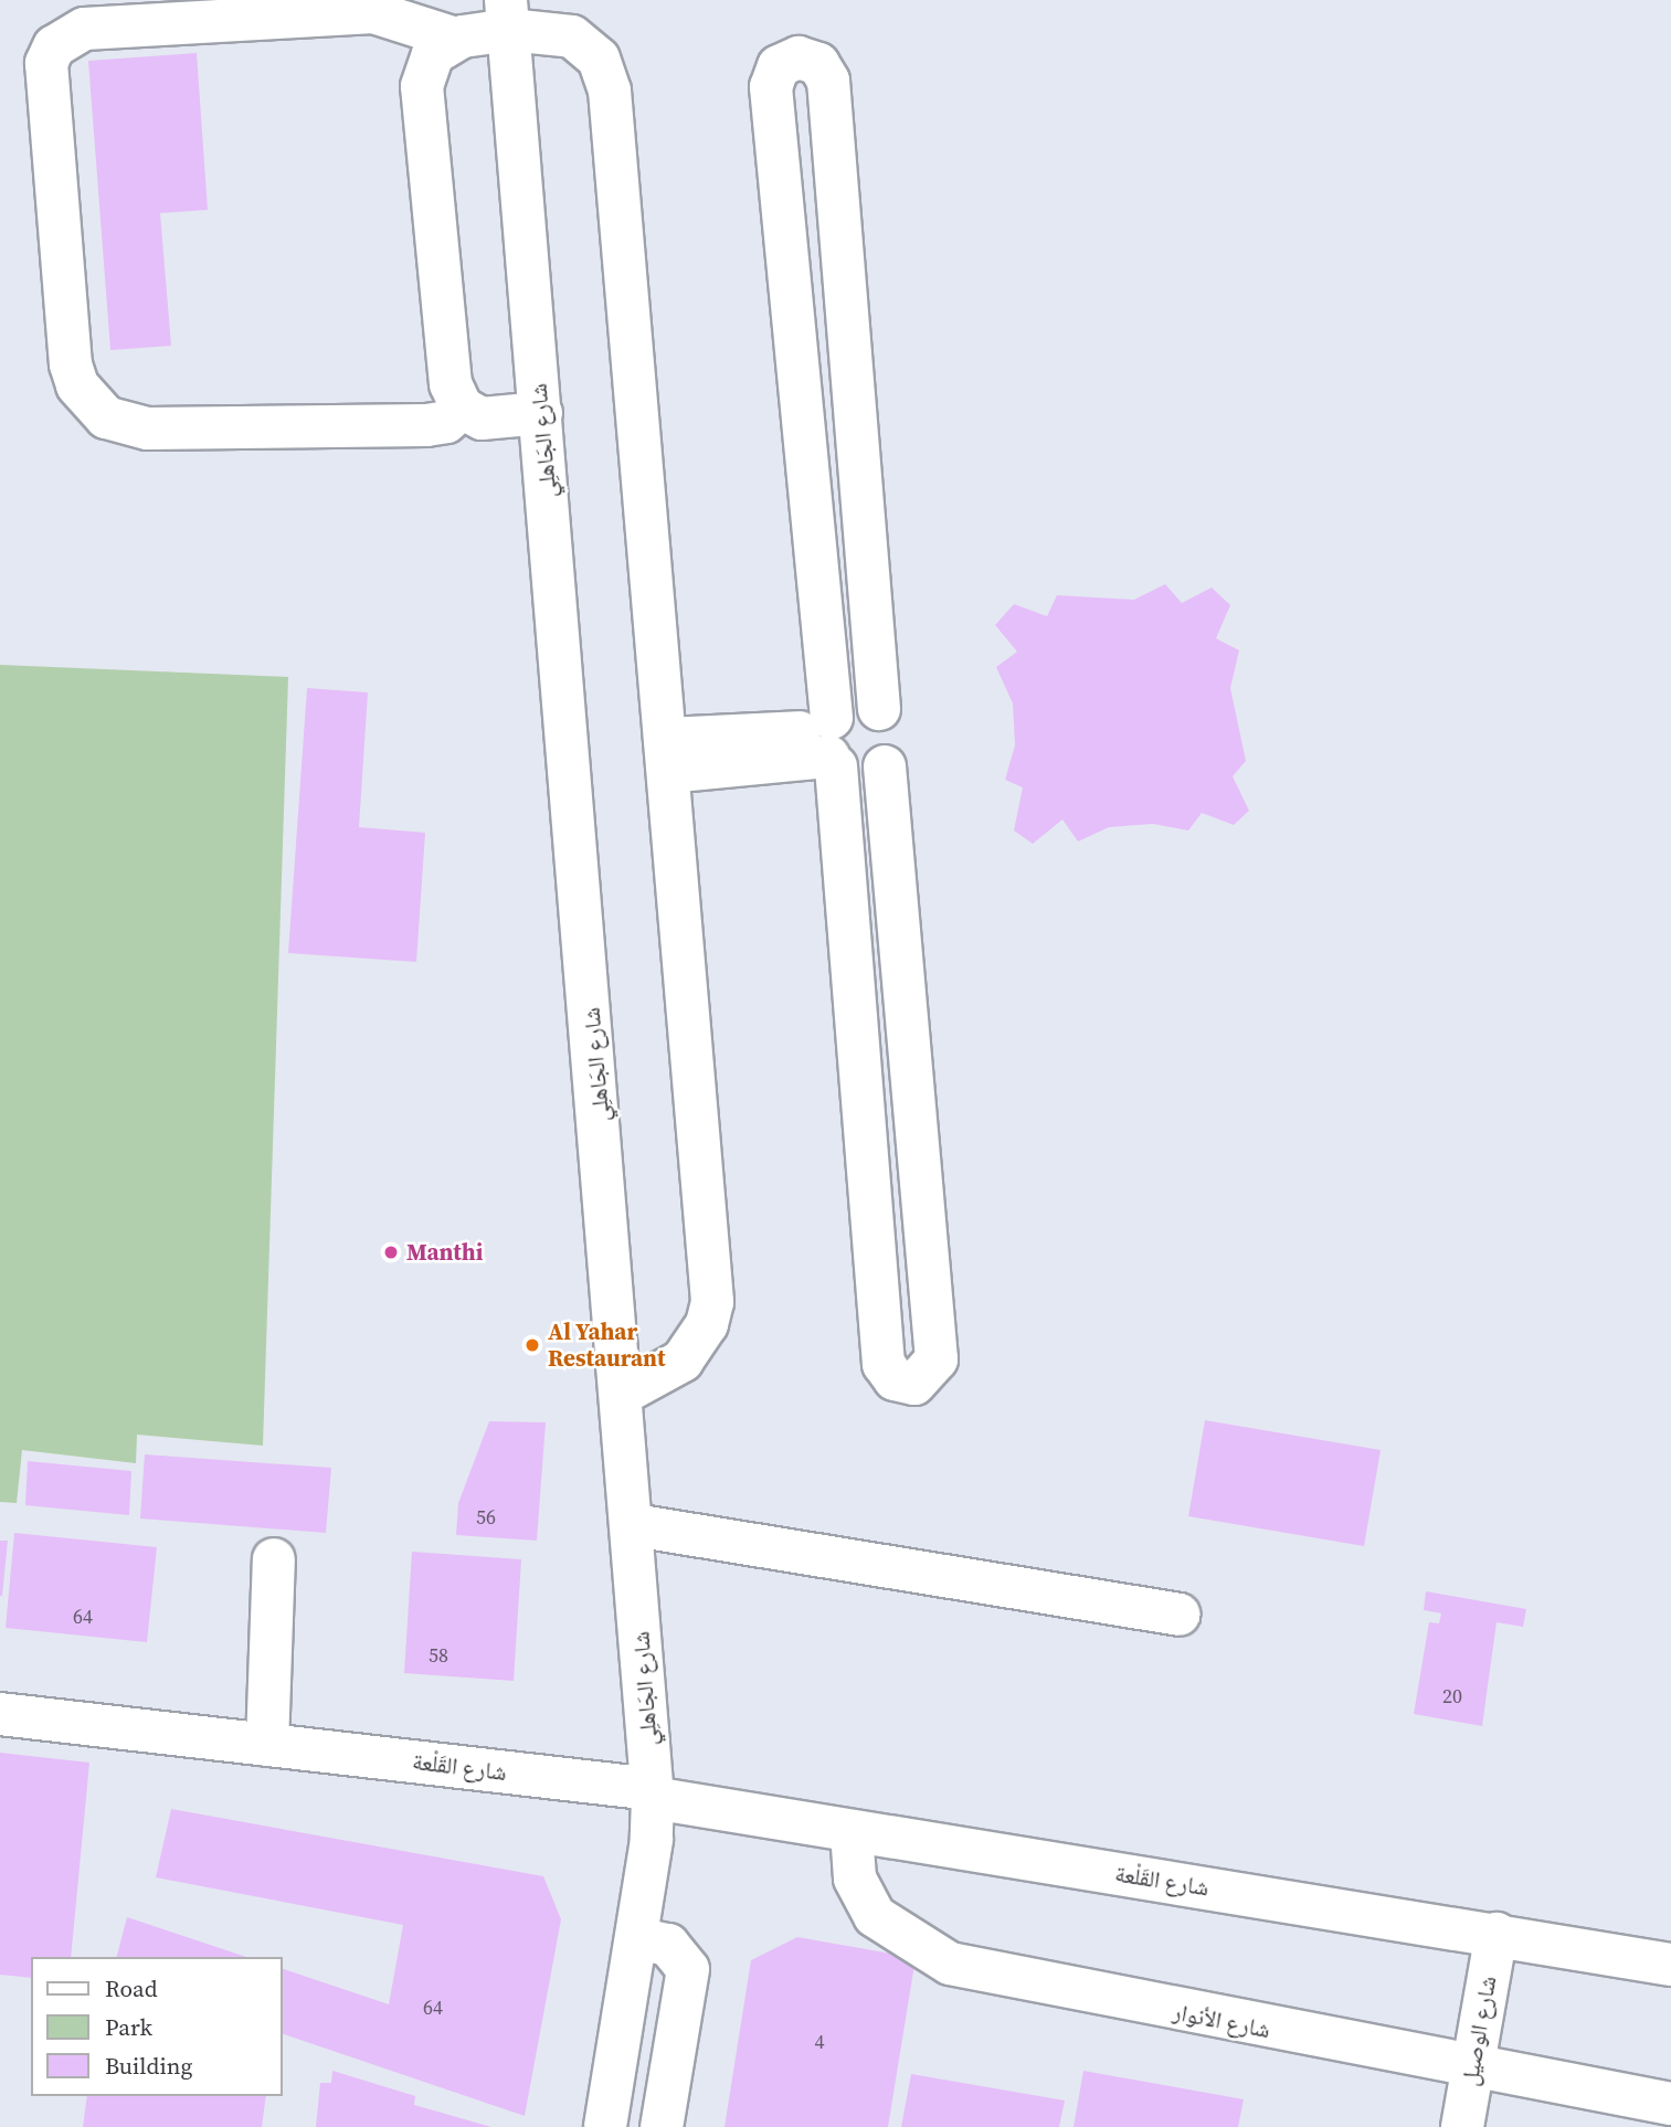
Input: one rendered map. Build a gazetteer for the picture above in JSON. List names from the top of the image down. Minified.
{"streets":{"street":["شارع الجَاهلِي","شارع القَلْعة","شارع الأنوار","شارع الوصيل"]},"crossings":[["شارع الجَاهلِي","شارع القَلْعة"],["شارع القَلْعة","شارع الأنوار"],["شارع القَلْعة","شارع الوصيل"],["شارع الأنوار","شارع الوصيل"]],"places":["Manthi","Al Yahar Restaurant"],"house_numbers":["56","64","58","20","64","4"],"legend":["Road","Park","Building"]}
